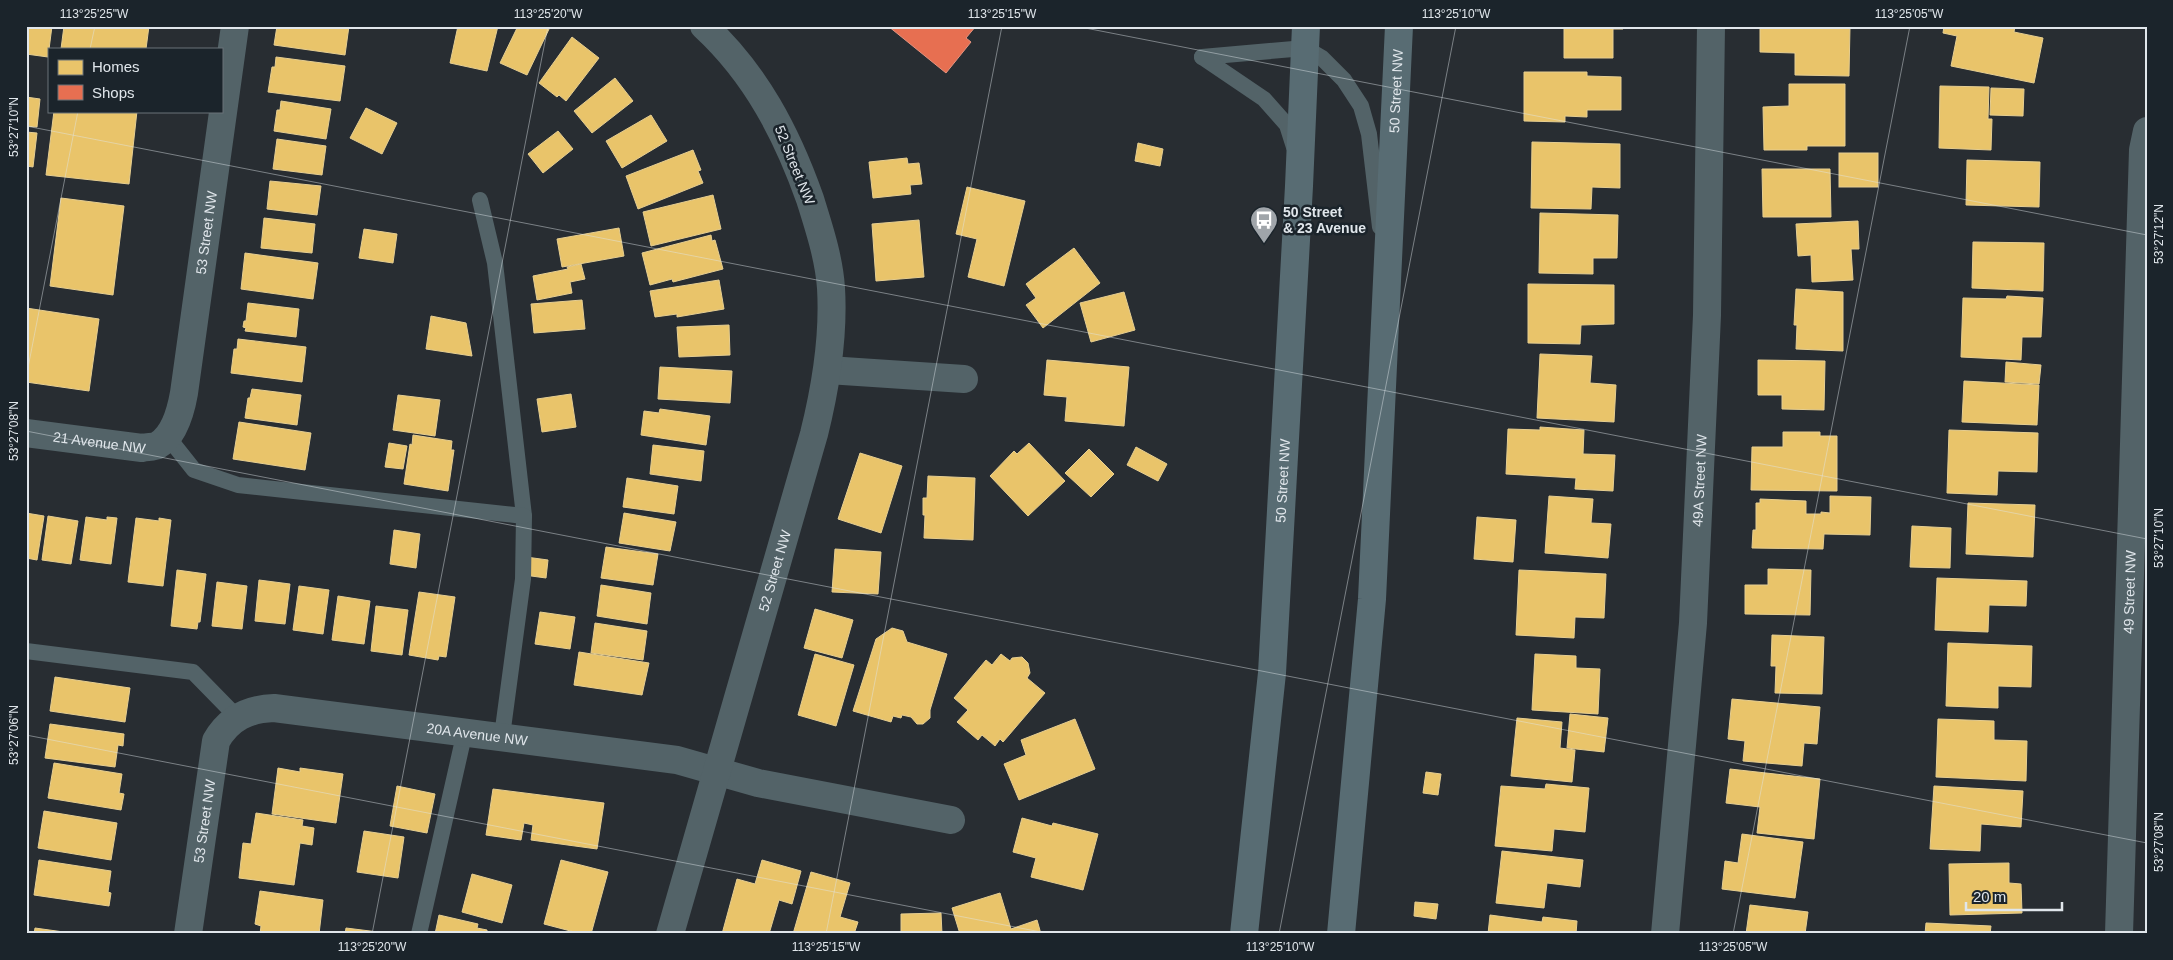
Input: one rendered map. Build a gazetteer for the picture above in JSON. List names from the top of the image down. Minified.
{"streets":{"main road":["50 Street NW"],"street":["52 Street NW","53 Street NW","21 Avenue NW","49A Street NW","49 Street NW","20A Avenue NW"]},"crossings":[["52 Street NW","20A Avenue NW"],["53 Street NW","21 Avenue NW"],["53 Street NW","20A Avenue NW"]],"places":{"bus stop":["50 Street & 23 Avenue"]},"legend":["Homes","Shops"],"scale_bar":"20 m","coordinates":["113°25'25\"W","113°25'20\"W","113°25'15\"W","113°25'10\"W","113°25'05\"W","53°27'10\"N","53°27'12\"N","53°27'08\"N","53°27'06\"N"]}
